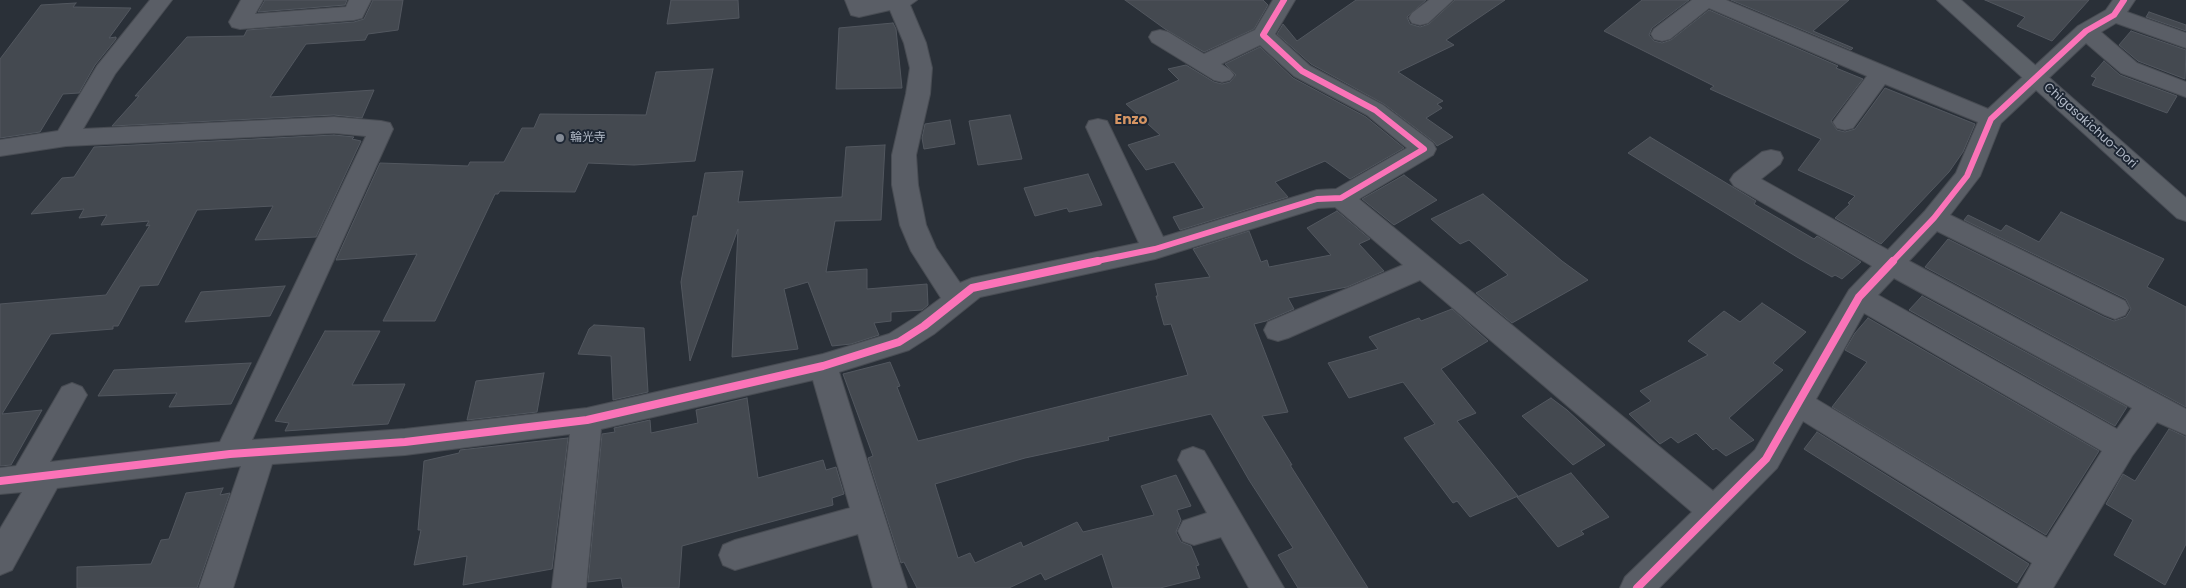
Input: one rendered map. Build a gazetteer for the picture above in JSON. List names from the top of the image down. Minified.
{"streets":{"main road":["Chigasakichuo-Dori"]},"districts":["Enzo"],"places":["輪光寺"]}
